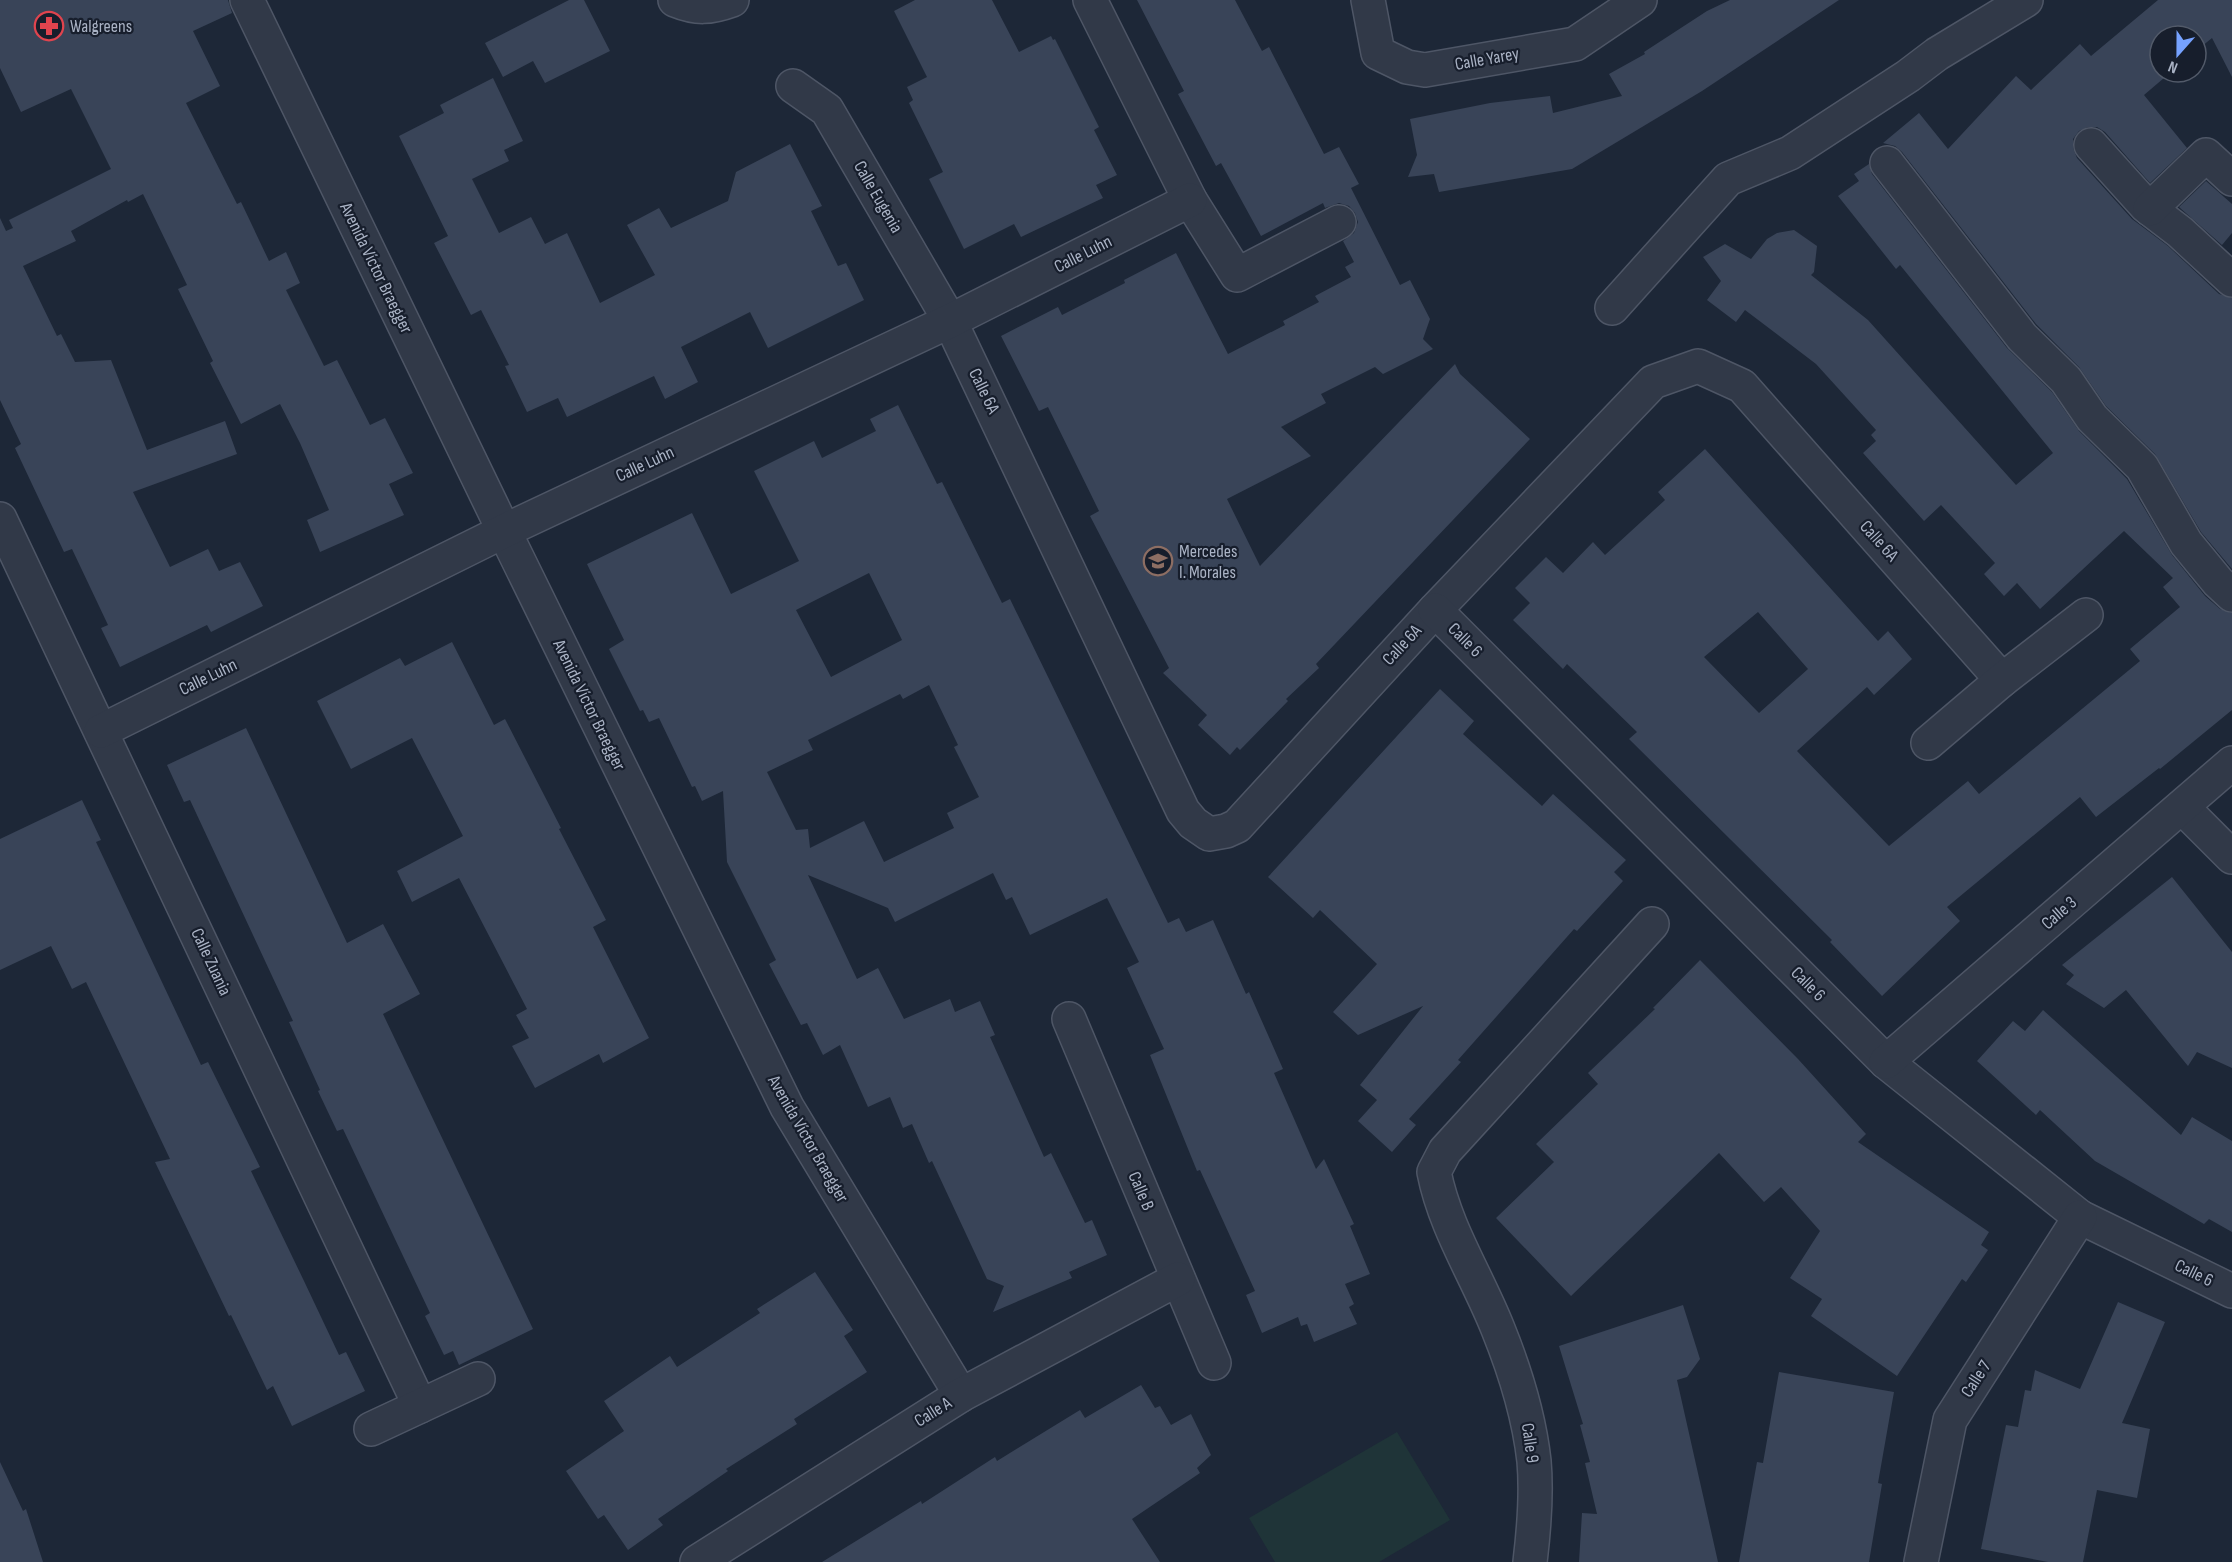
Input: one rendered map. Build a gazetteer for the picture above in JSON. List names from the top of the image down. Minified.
{"streets":{"street":["Calle Yarey","Calle Eugenia","Calle Luhn","Avenida Víctor Braegger","Calle 6A","Calle 6","Calle 3","Calle Zuania","Calle B","Calle 7","Calle A","Calle 9"]},"crossings":[["Calle Eugenia","Calle Luhn"],["Calle Eugenia","Calle 6A"],["Calle Luhn","Avenida Víctor Braegger"],["Calle Luhn","Calle 6A"],["Calle Luhn","Calle Zuania"],["Avenida Víctor Braegger","Calle A"],["Calle 6A","Calle 6"],["Calle 6","Calle 3"],["Calle 6","Calle 7"],["Calle B","Calle A"]],"places":{"pharmacy":["Walgreens"],"school or university":["Mercedes I. Morales"]},"north":"bottom"}
